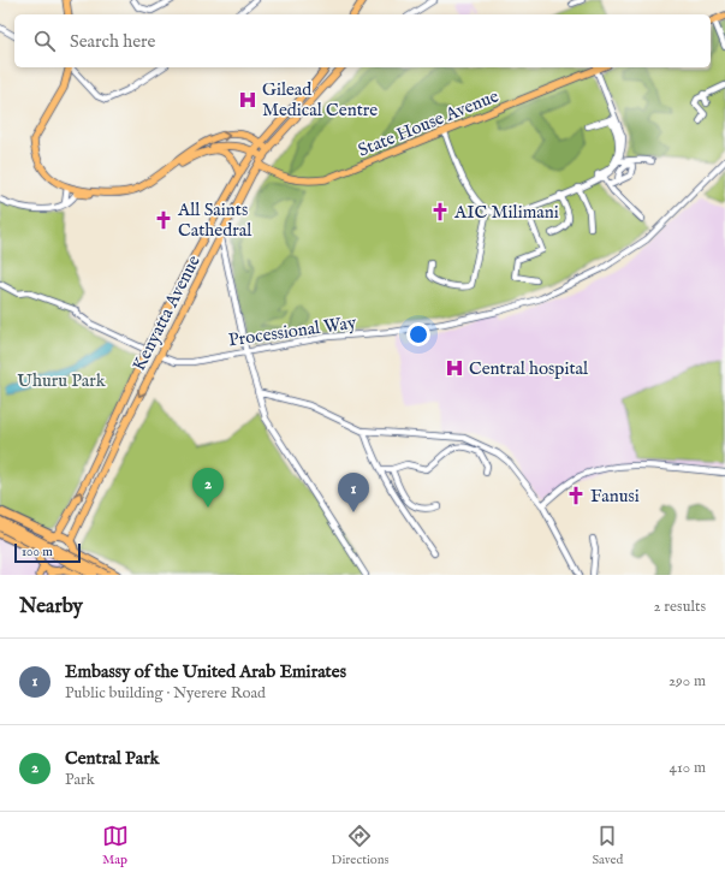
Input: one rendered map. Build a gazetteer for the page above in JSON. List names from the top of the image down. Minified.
{"streets":{"main road":["State House Avenue","Kenyatta Avenue"],"street":["Processional Way"]},"crossings":[["State House Avenue","Kenyatta Avenue"],["Kenyatta Avenue","Processional Way"]],"parks":["Uhuru Park"],"places":{"hospital":["Gilead Medical Centre","Central hospital"],"church":["AIC Milimani","All Saints Cathedral","Fanusi"]},"scale_bar":"100 m","page":{"search":"Search here","pins":["2","1"],"scale":"100 m","heading":["Nearby","2 results"],"list":[{"mark":"1","name":"Embassy of the United Arab Emirates","note":"Public building · Nyerere Road","value":"290 m"},{"mark":"2","name":"Central Park","note":"Park","value":"410 m"}],"nav":["Map","Directions","Saved"]}}
